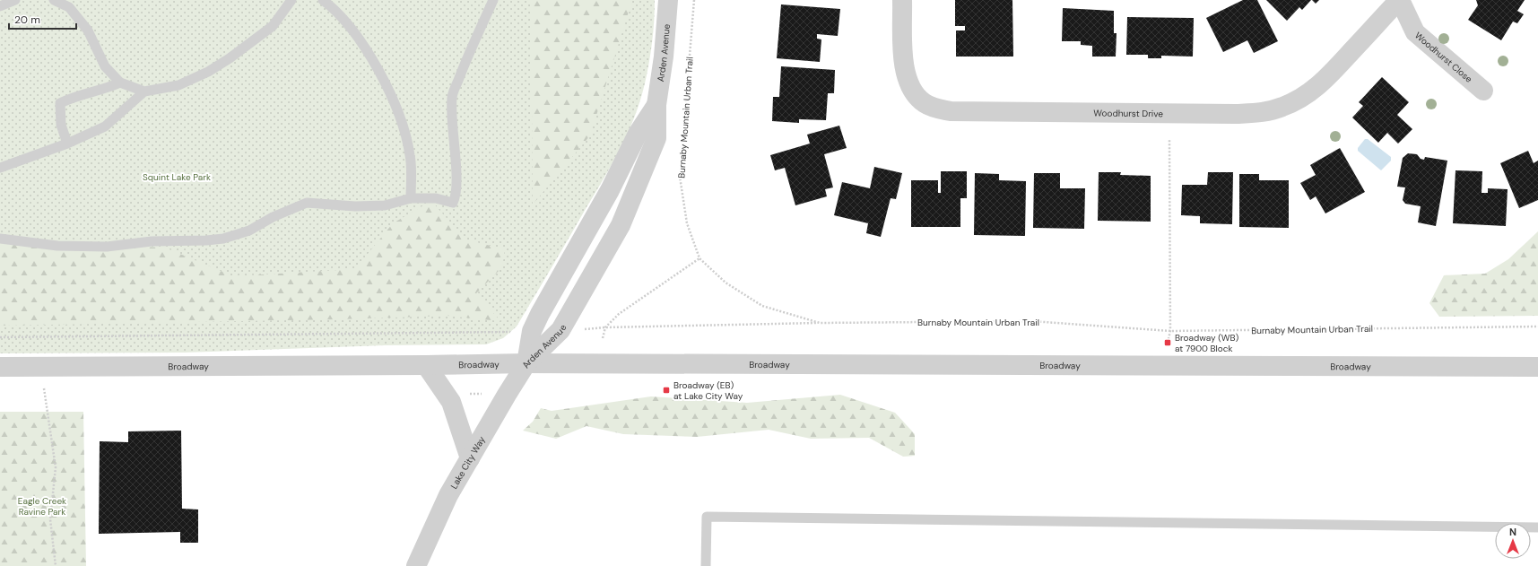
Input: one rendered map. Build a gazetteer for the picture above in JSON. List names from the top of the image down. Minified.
{"streets":{"street":["Arden Avenue","Woodhurst Close","Woodhurst Drive","Broadway","Lake City Way"],"path":["Burnaby Mountain Urban Trail"]},"crossings":[["Arden Avenue","Broadway"],["Arden Avenue","Lake City Way"],["Woodhurst Close","Woodhurst Drive"],["Broadway","Lake City Way"]],"parks":["Squint Lake Park","Eagle Creek Ravine Park"],"places":{"transit":["Broadway (WB) at 7900 Block","Broadway (EB) at Lake City Way"]},"scale_bar":"20 m","north":"top"}
